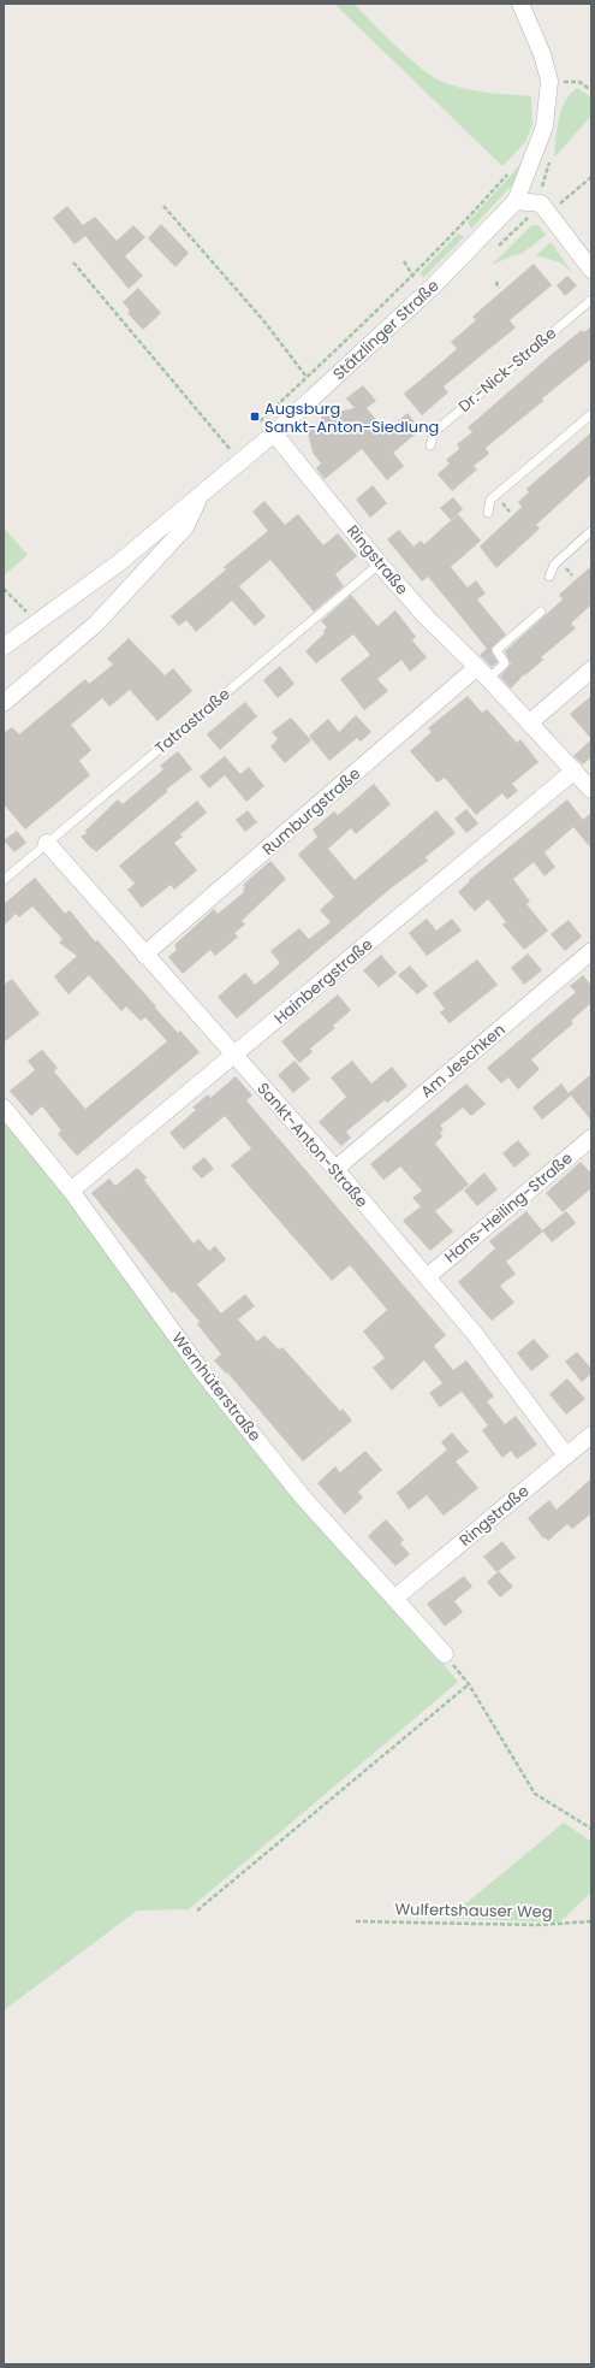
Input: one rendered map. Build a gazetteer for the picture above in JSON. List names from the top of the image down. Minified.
{"streets":{"street":["Stätzlinger Straße","Ringstraße","Rumburgstraße","Hainbergstraße","Am Jeschken","Sankt-Anton-Straße","Hans-Heiling-Straße","Wernhüterstraße"],"lane":["Dr.-Nick-Straße","Tatrastraße"],"path":["Wulfertshauser Weg"]},"crossings":[["Stätzlinger Straße","Ringstraße"],["Ringstraße","Tatrastraße"],["Ringstraße","Rumburgstraße"],["Ringstraße","Hainbergstraße"],["Ringstraße","Sankt-Anton-Straße"],["Ringstraße","Wernhüterstraße"],["Tatrastraße","Sankt-Anton-Straße"],["Rumburgstraße","Sankt-Anton-Straße"],["Hainbergstraße","Sankt-Anton-Straße"],["Hainbergstraße","Wernhüterstraße"],["Am Jeschken","Sankt-Anton-Straße"],["Sankt-Anton-Straße","Hans-Heiling-Straße"]],"places":{"transit":["Augsburg Sankt-Anton-Siedlung"]}}
